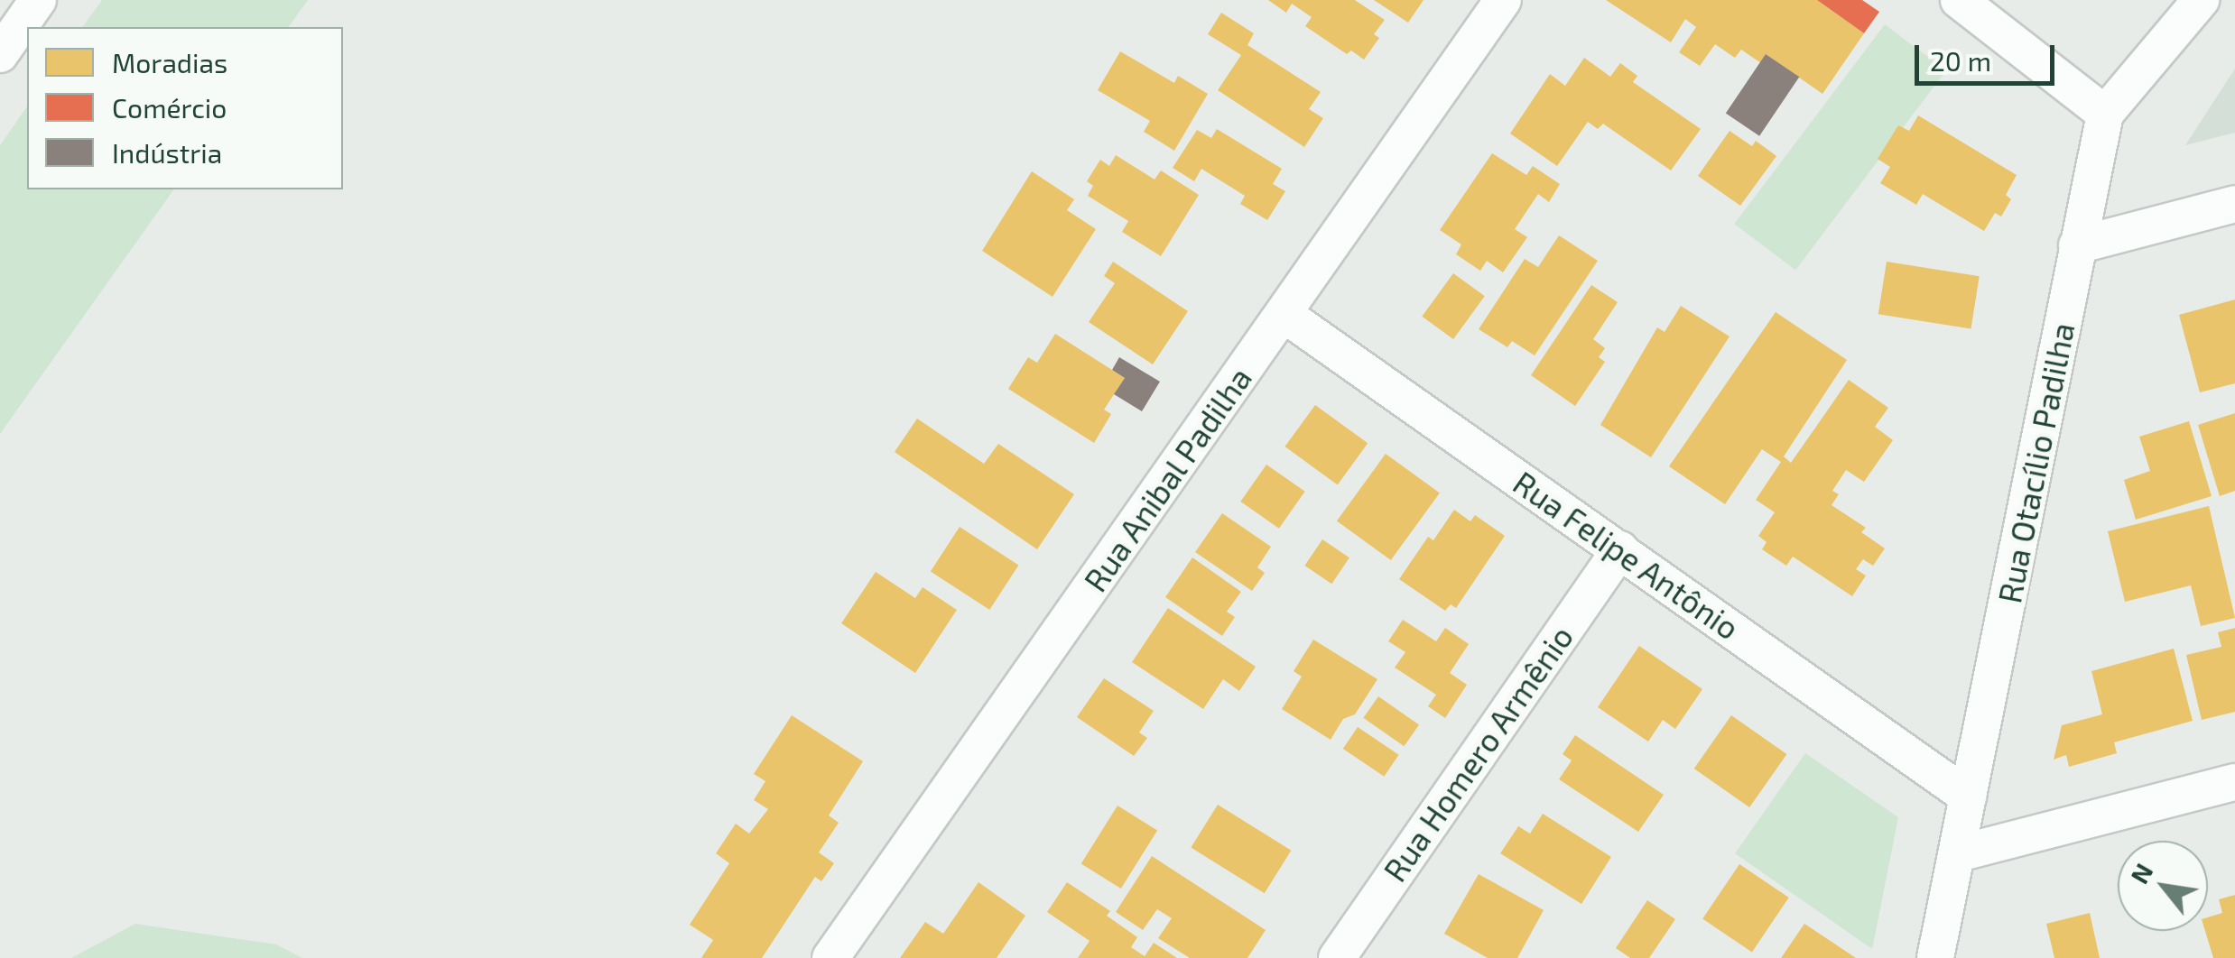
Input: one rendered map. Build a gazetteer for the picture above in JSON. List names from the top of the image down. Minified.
{"streets":{"street":["Rua Otacílio Padilha","Rua Anibal Padilha","Rua Felipe Antônio","Rua Homero Armênio"]},"crossings":[["Rua Otacílio Padilha","Rua Felipe Antônio"],["Rua Anibal Padilha","Rua Felipe Antônio"],["Rua Felipe Antônio","Rua Homero Armênio"]],"legend":["Moradias","Comércio","Indústria"],"scale_bar":"20 m","north":"top left"}
